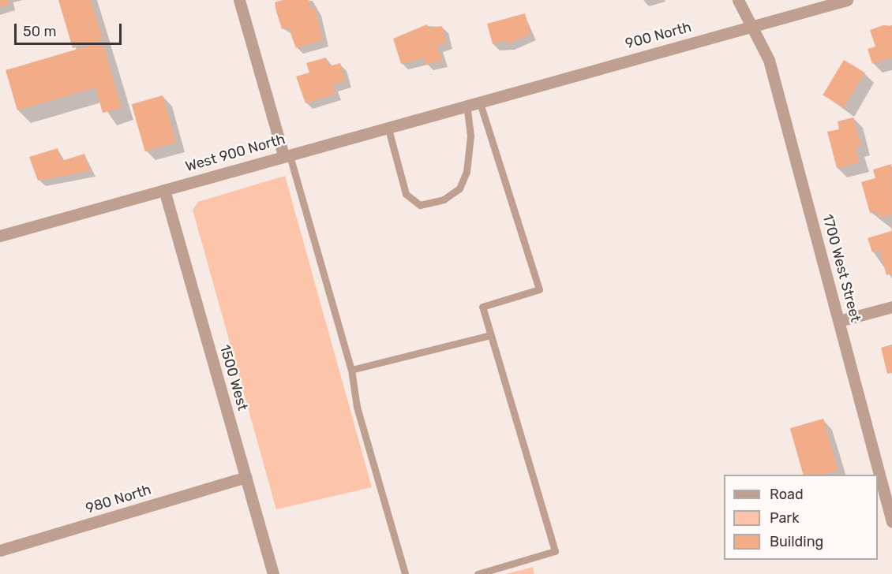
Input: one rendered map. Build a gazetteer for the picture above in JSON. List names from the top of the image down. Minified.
{"streets":{"street":["900 North","West 900 North","1700 West Street","1500 West","980 North"]},"crossings":[["900 North","West 900 North"],["900 North","1700 West Street"],["West 900 North","1500 West"],["1500 West","980 North"]],"legend":["Road","Park","Building"],"scale_bar":"50 m"}
